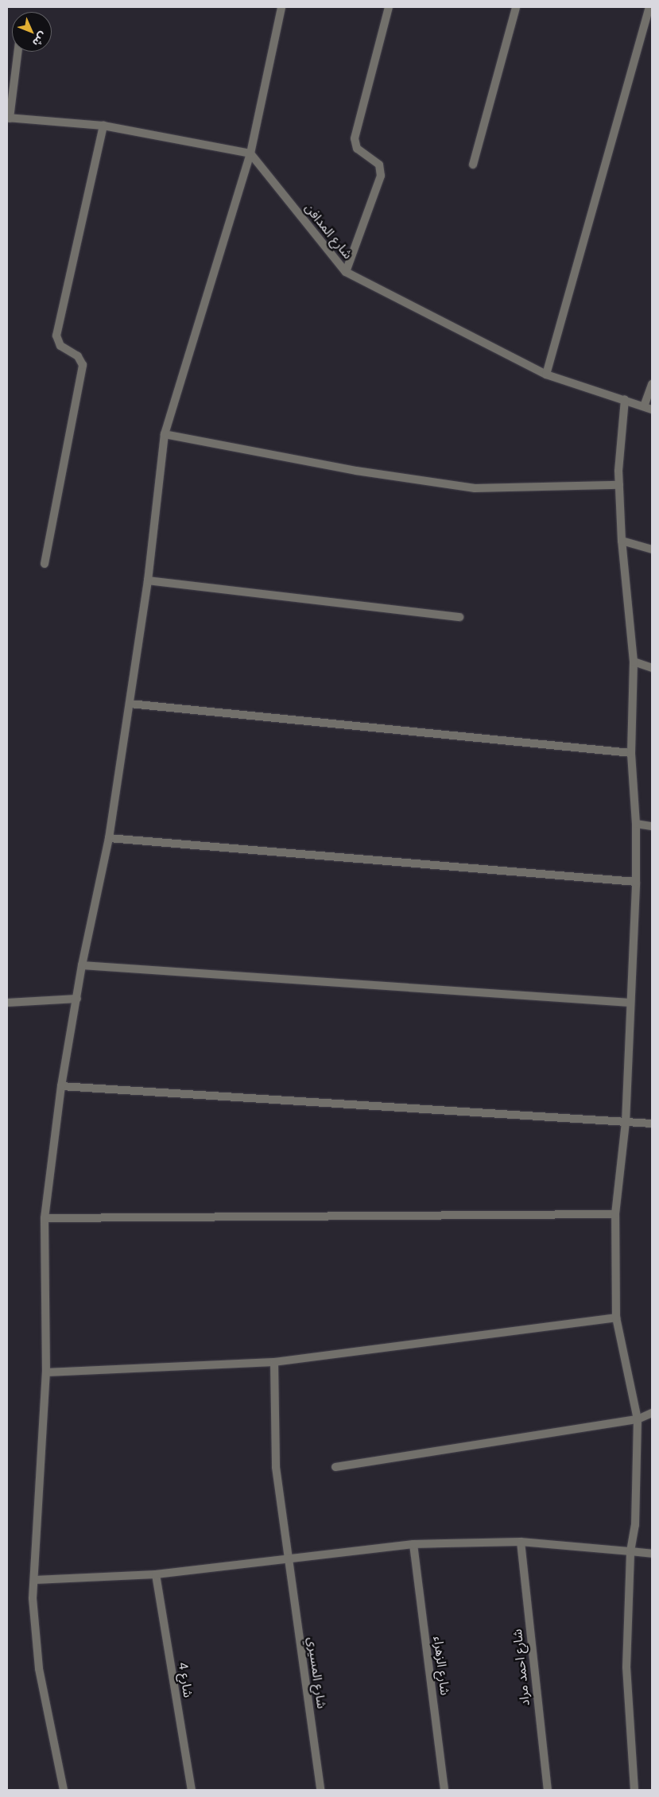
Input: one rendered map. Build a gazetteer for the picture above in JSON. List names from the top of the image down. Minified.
{"streets":{"street":["شارع المدافن","شارع الزهراء","شارع احمد مراد","شارع المسيري","شارع 4"]},"north":"bottom right"}
